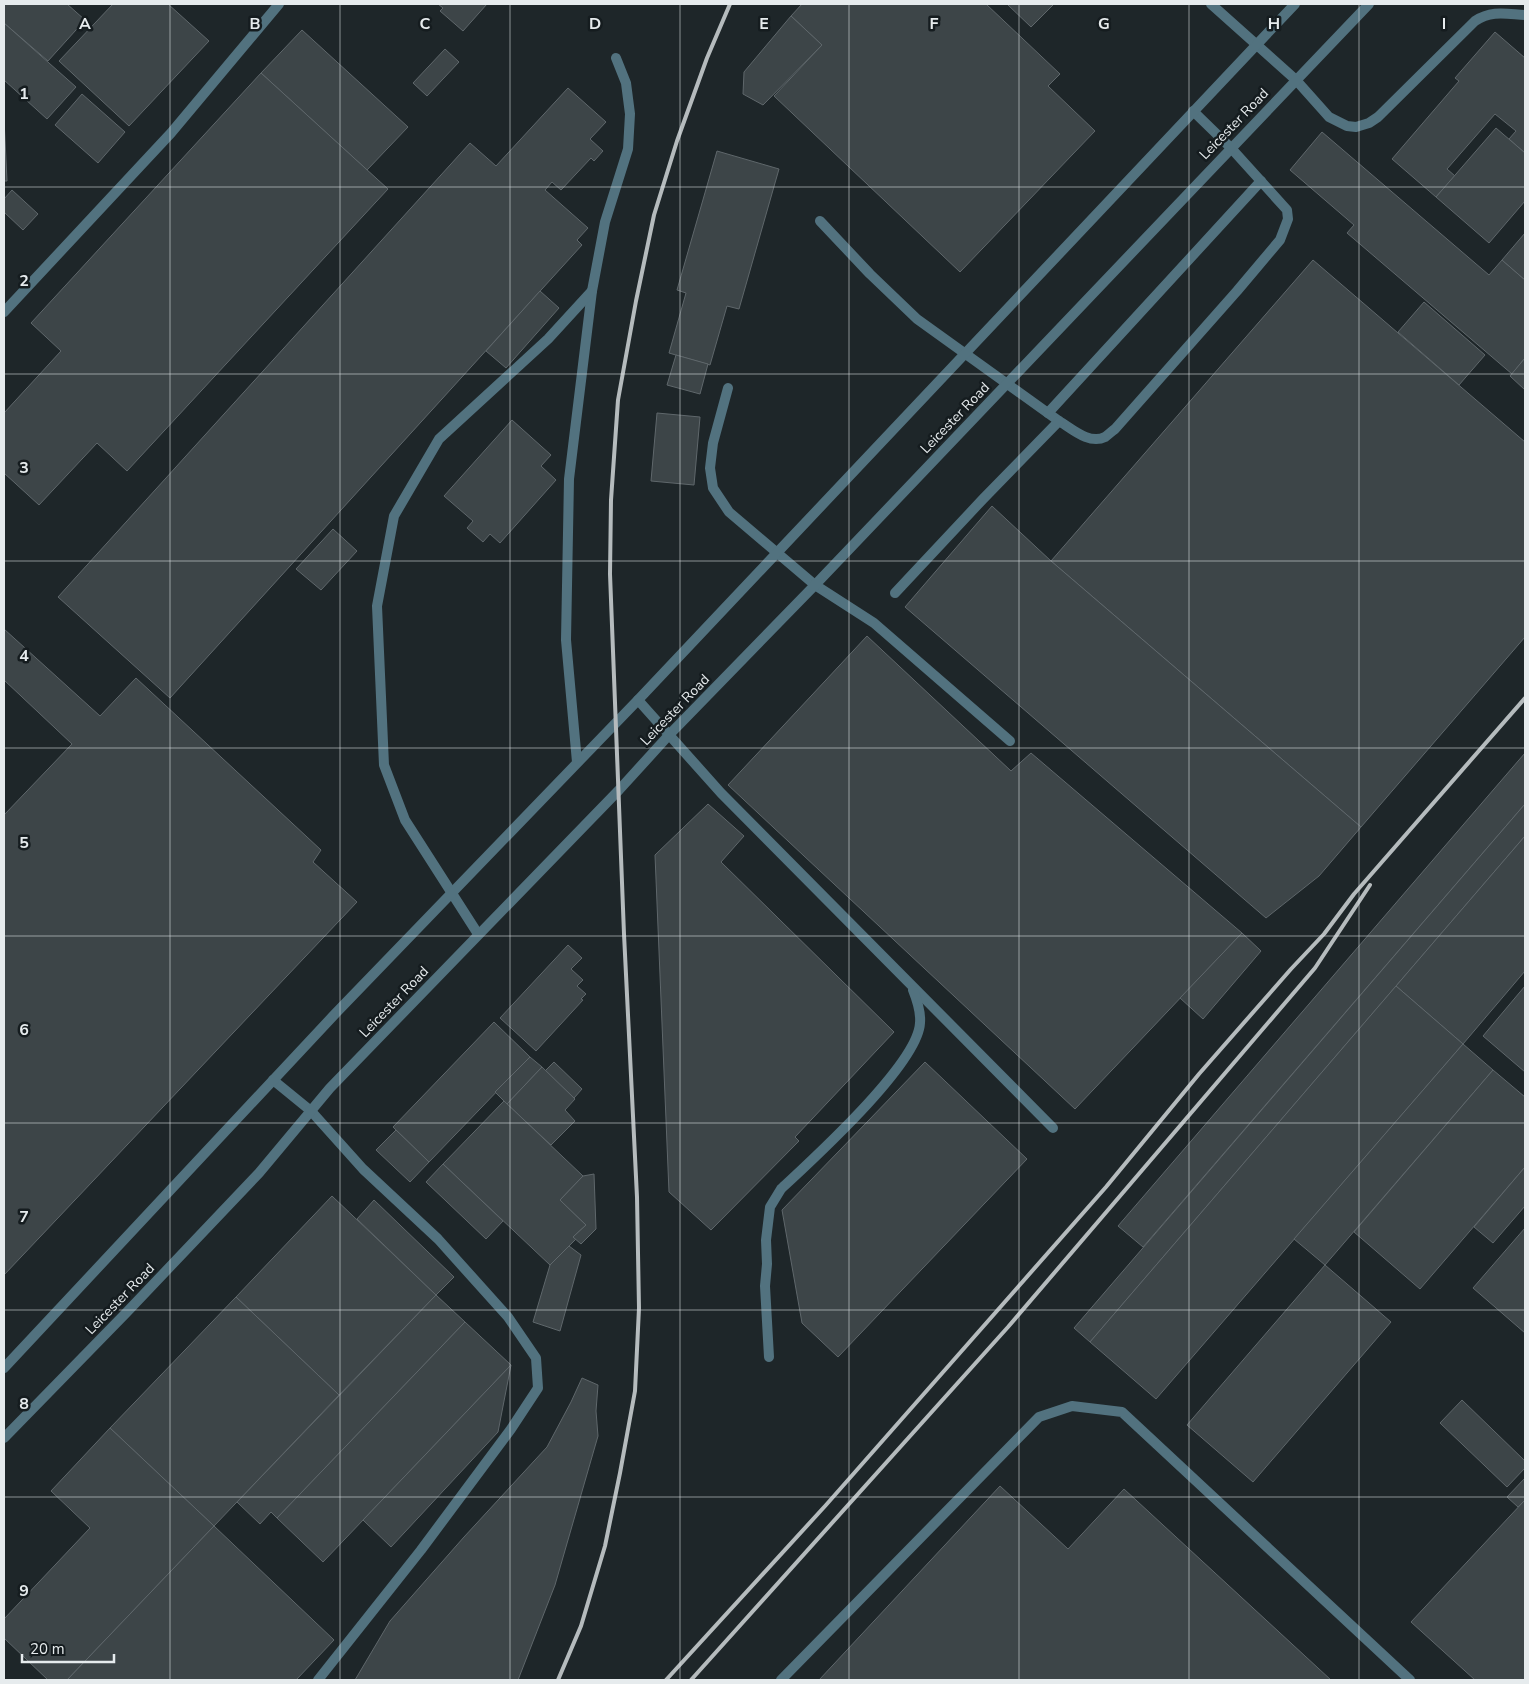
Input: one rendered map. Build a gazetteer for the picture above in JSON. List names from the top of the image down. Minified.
{"streets":{"street":["Leicester Road"]},"scale_bar":"20 m","grid":{"columns":["A","B","C","D","E","F","G","H","I"],"rows":["1","2","3","4","5","6","7","8","9"]}}
